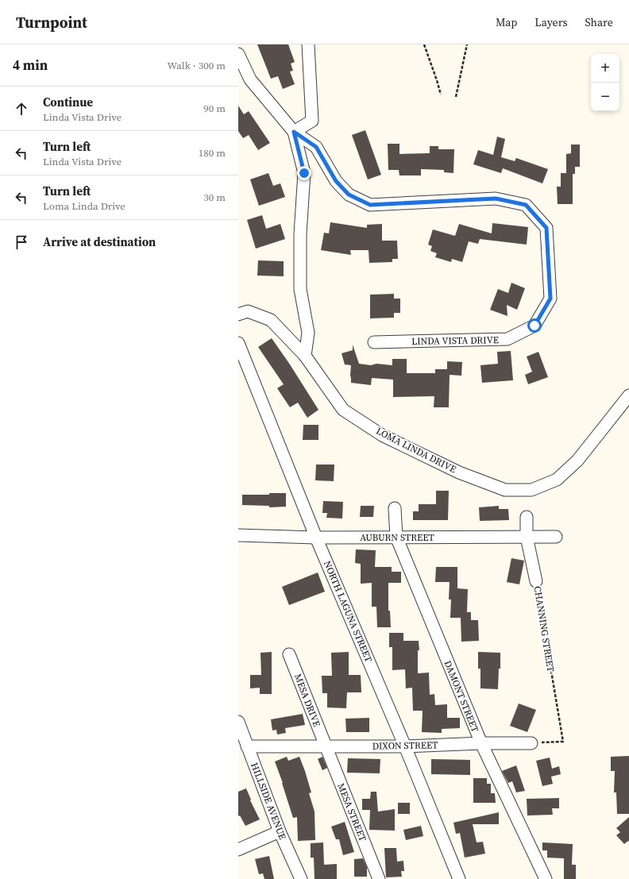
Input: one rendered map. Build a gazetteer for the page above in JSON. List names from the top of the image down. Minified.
{"streets":{"street":["LINDA VISTA DRIVE","LOMA LINDA DRIVE","AUBURN STREET","NORTH LAGUNA STREET","CHANNING STREET","DAMONT STREET","MESA DRIVE","DIXON STREET","HILLSIDE AVENUE","MESA STREET"]},"crossings":[["AUBURN STREET","NORTH LAGUNA STREET"],["AUBURN STREET","CHANNING STREET"],["AUBURN STREET","DAMONT STREET"],["NORTH LAGUNA STREET","DIXON STREET"],["CHANNING STREET","DIXON STREET"],["DAMONT STREET","DIXON STREET"],["MESA DRIVE","DIXON STREET"],["MESA DRIVE","MESA STREET"],["DIXON STREET","HILLSIDE AVENUE"],["DIXON STREET","MESA STREET"]],"page":{"header":"Turnpoint","nav":["Map","Layers","Share"],"heading":["4 min","Walk · 300 m"],"map_buttons":["+","−"],"list":[["Continue","Linda Vista Drive","90 m"],["Turn left","Linda Vista Drive","180 m"],["Turn left","Loma Linda Drive","30 m"],"Arrive at destination"]}}
